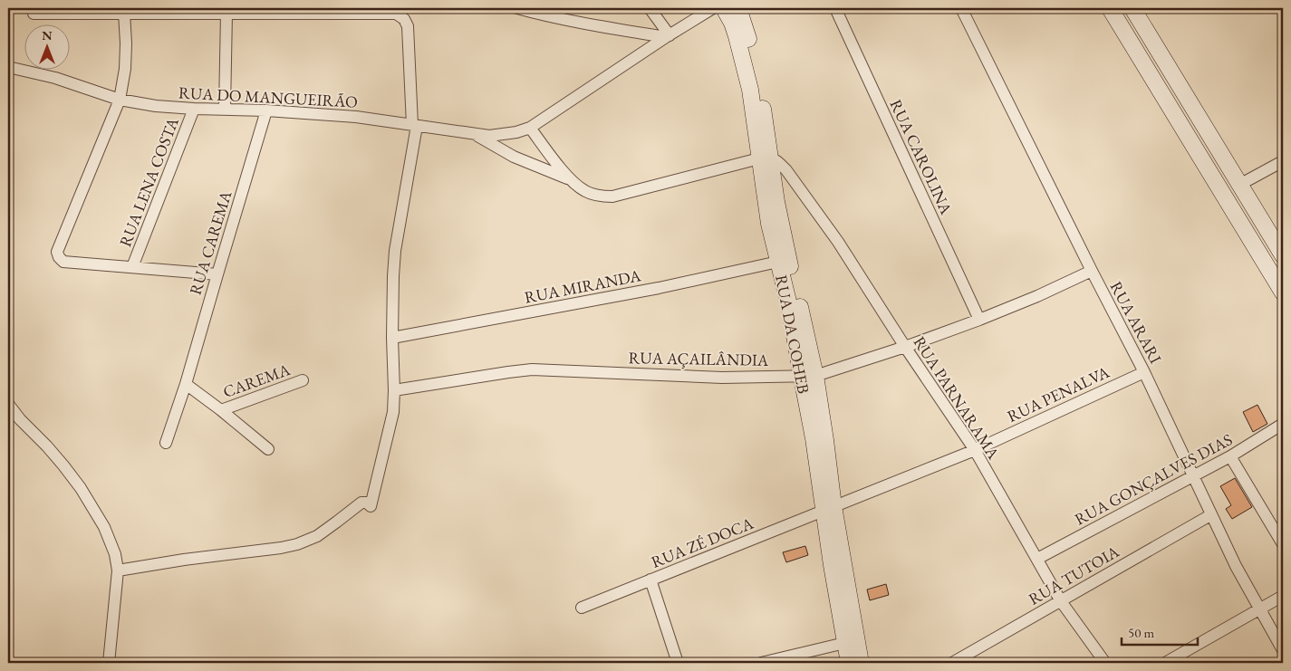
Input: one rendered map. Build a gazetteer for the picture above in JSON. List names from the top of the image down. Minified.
{"streets":{"street":["RUA DO MANGUEIRÃO","RUA CAROLINA","RUA LENA COSTA","RUA CAREMA","RUA MIRANDA","RUA ARARI","RUA DA COHEB","RUA AÇAILÂNDIA","CAREMA","RUA PENALVA","RUA PARNARAMA","RUA GONÇALVES DIAS","RUA ZÉ DOCA","RUA TUTOIA"]},"crossings":[["RUA DO MANGUEIRÃO","RUA LENA COSTA"],["RUA DO MANGUEIRÃO","RUA CAREMA"],["RUA CAROLINA","RUA AÇAILÂNDIA"],["RUA CAREMA","CAREMA"],["RUA MIRANDA","RUA DA COHEB"],["RUA ARARI","RUA AÇAILÂNDIA"],["RUA ARARI","RUA PENALVA"],["RUA ARARI","RUA GONÇALVES DIAS"],["RUA ARARI","RUA TUTOIA"],["RUA DA COHEB","RUA AÇAILÂNDIA"],["RUA DA COHEB","RUA PENALVA"],["RUA DA COHEB","RUA PARNARAMA"],["RUA DA COHEB","RUA ZÉ DOCA"],["RUA AÇAILÂNDIA","RUA PARNARAMA"],["RUA PENALVA","RUA PARNARAMA"],["RUA PENALVA","RUA ZÉ DOCA"],["RUA PARNARAMA","RUA GONÇALVES DIAS"],["RUA PARNARAMA","RUA TUTOIA"]],"scale_bar":"50 m","north":"top"}
